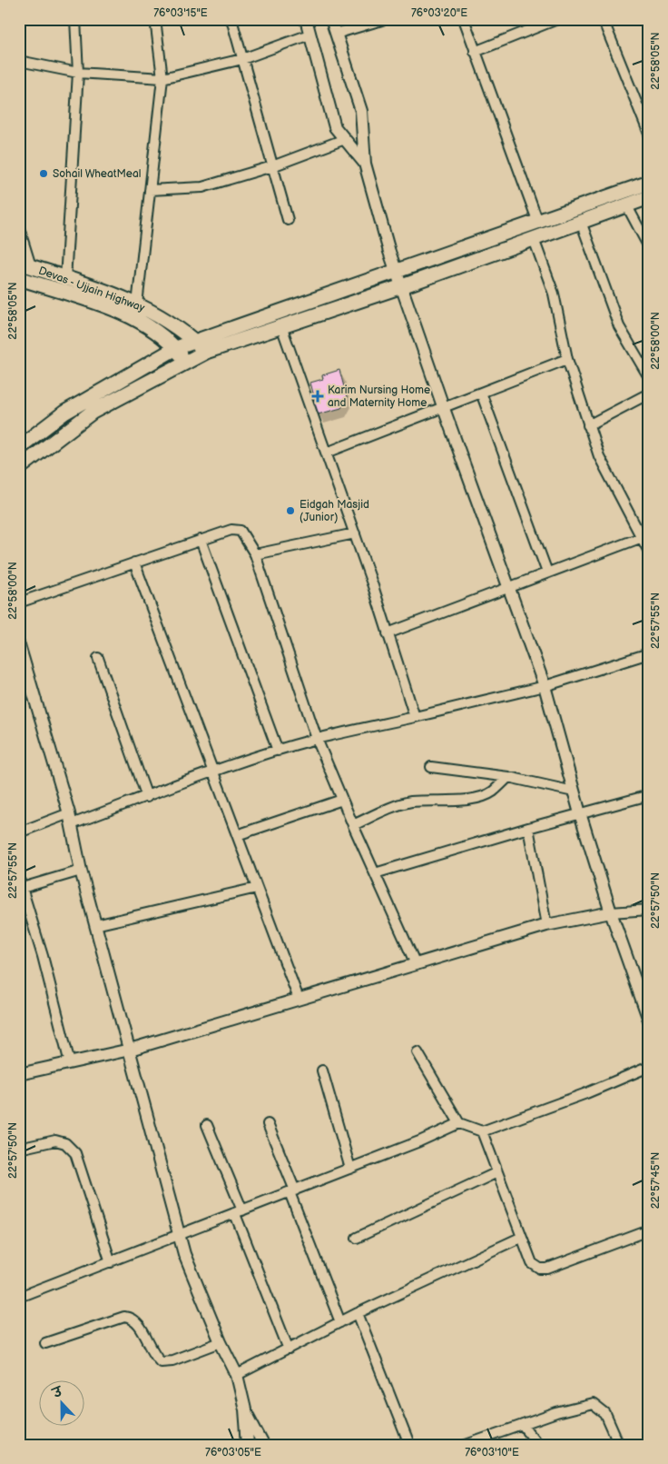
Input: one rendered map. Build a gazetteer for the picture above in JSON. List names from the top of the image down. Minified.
{"streets":{"main road":["Devas - Ujjain Highway"]},"places":{"other":["Sohail WheatMeal","Eidgah Masjid (Junior)"],"health":["Karim Nursing Home and Maternity Home"]},"north":"top","coordinates":["76°03'15\"E","76°03'20\"E","22°58'05\"N","22°58'00\"N","22°57'55\"N","22°57'50\"N","22°57'45\"N","76°03'05\"E","76°03'10\"E"]}
